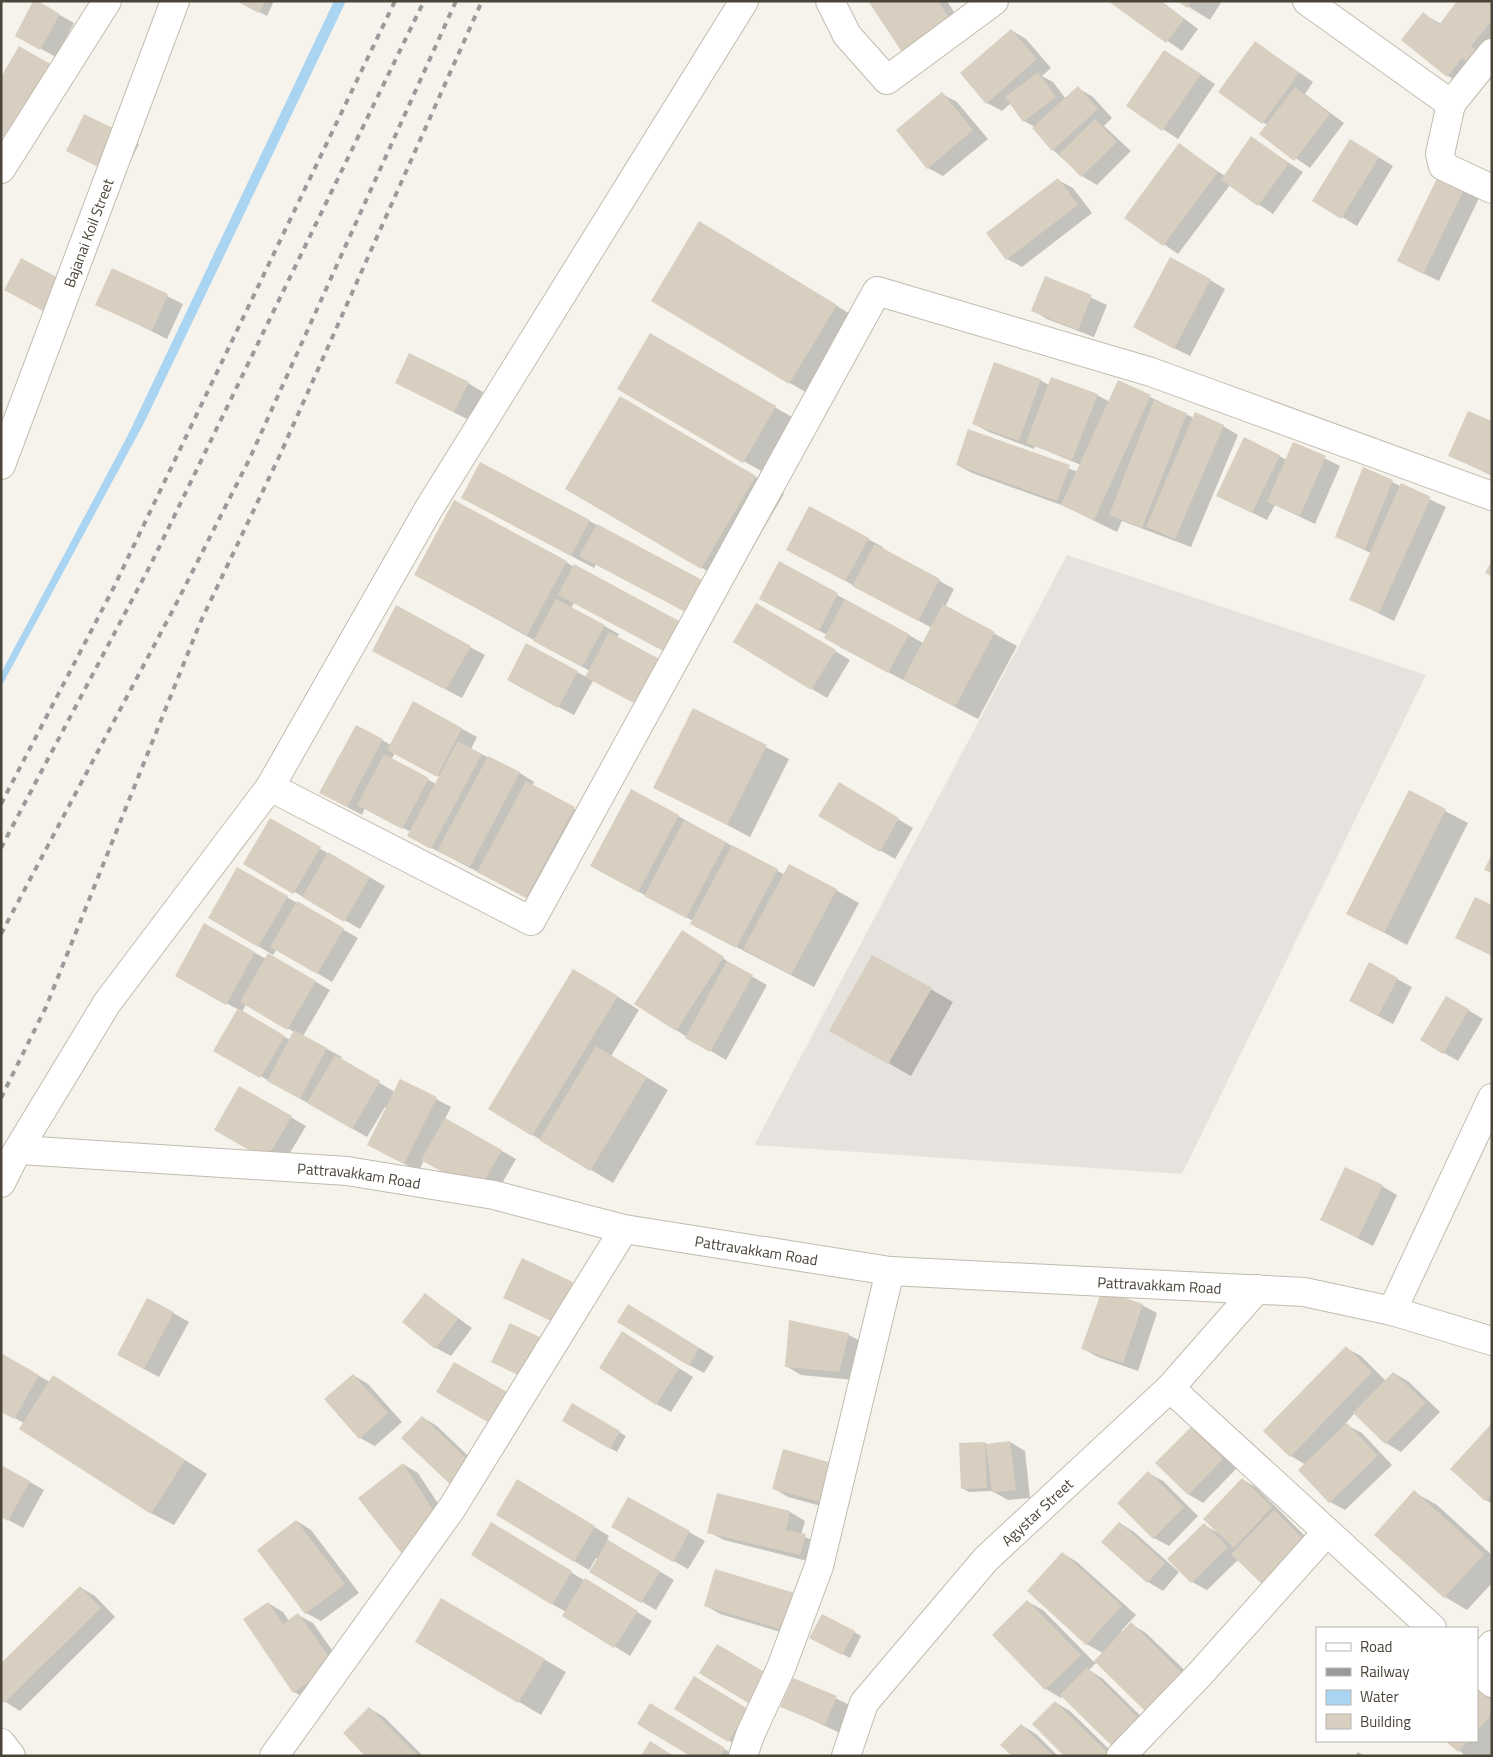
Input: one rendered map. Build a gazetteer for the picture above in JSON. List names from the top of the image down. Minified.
{"streets":{"street":["Bajanai Koil Street","Pattravakkam Road","Agystar Street"]},"crossings":[["Pattravakkam Road","Agystar Street"]],"legend":["Road","Railway","Water","Building"]}
